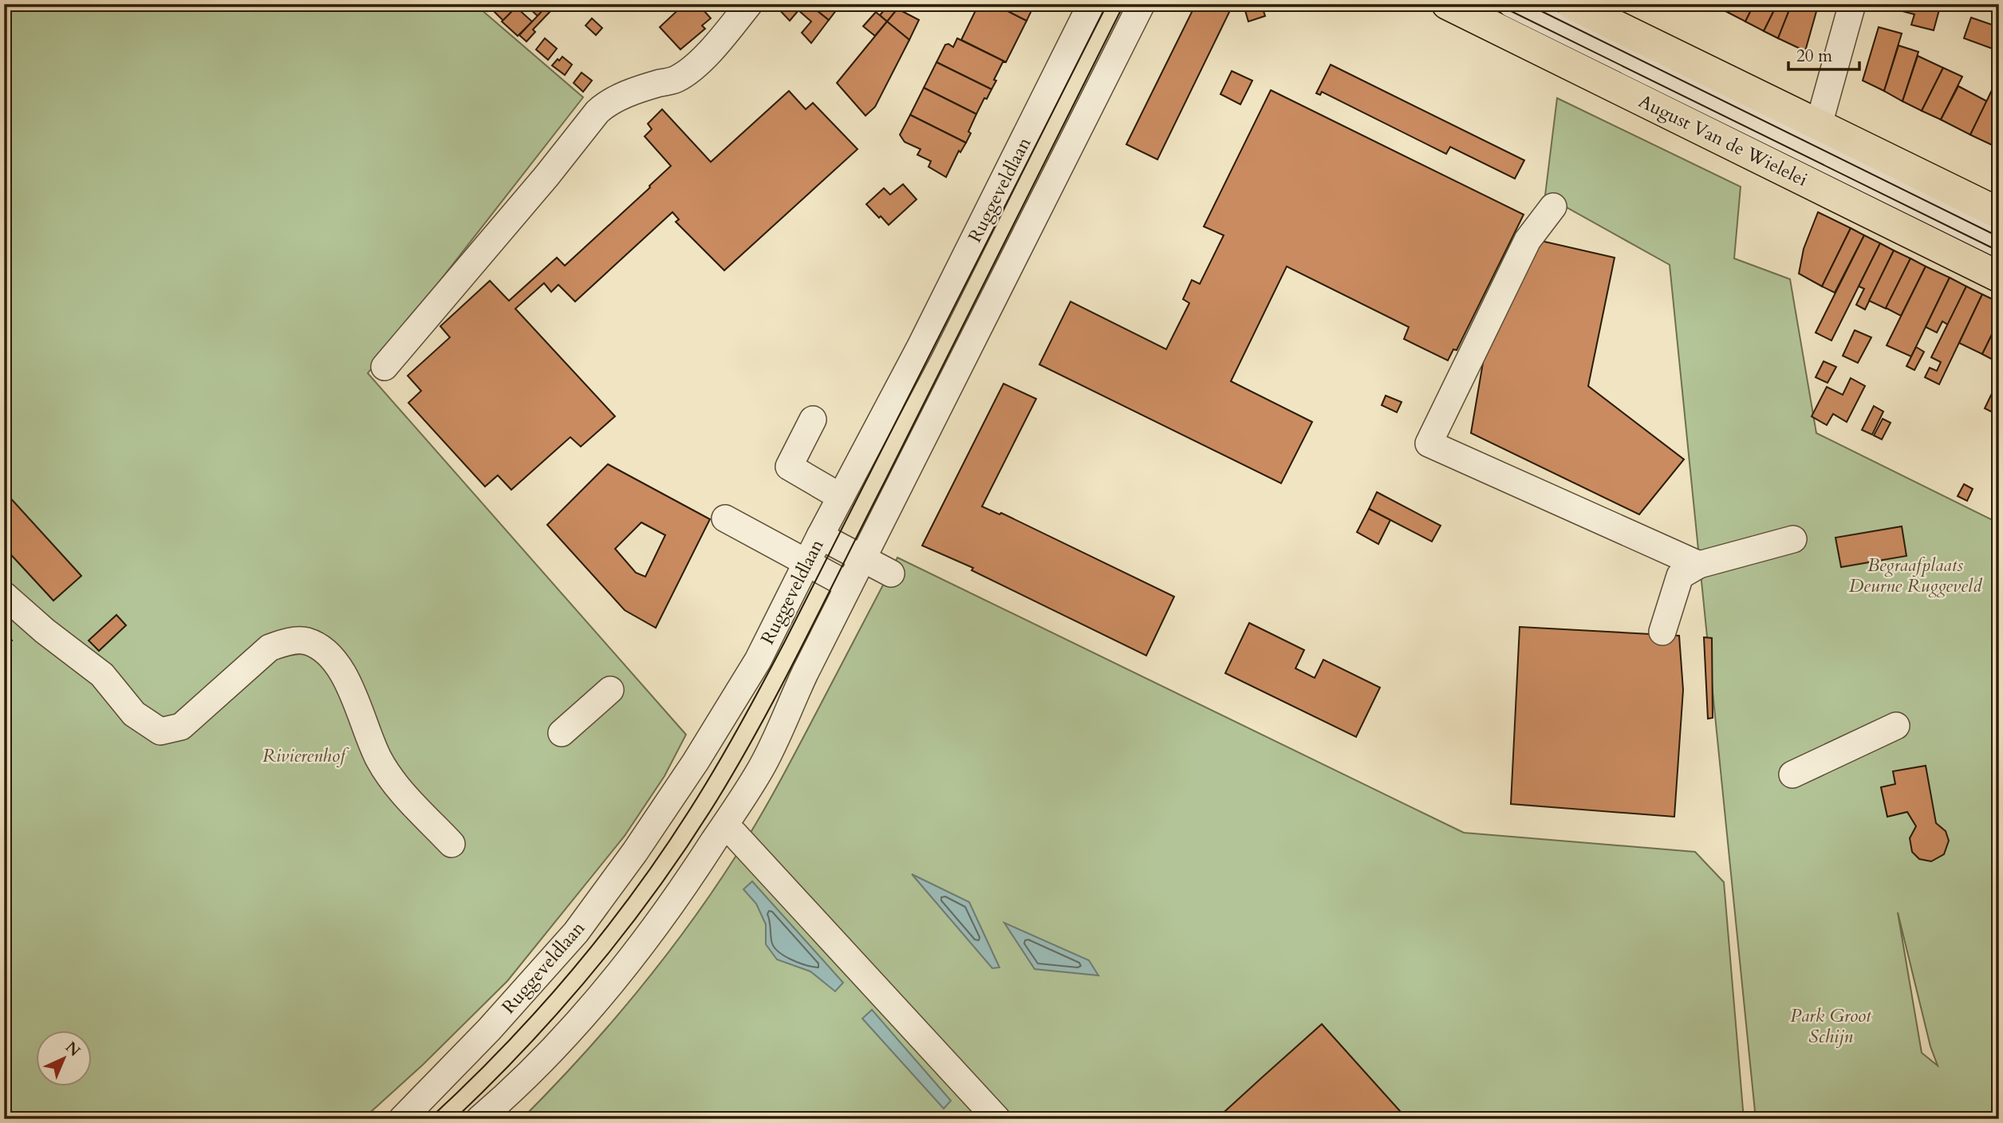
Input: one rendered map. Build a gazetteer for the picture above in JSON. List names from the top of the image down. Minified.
{"streets":{"main road":["August Van de Wielelei"],"street":["Ruggeveldlaan"]},"parks":["Begraafplaats Deurne Ruggeveld","Rivierenhof","Park Groot Schijn"],"scale_bar":"20 m","north":"top right"}
